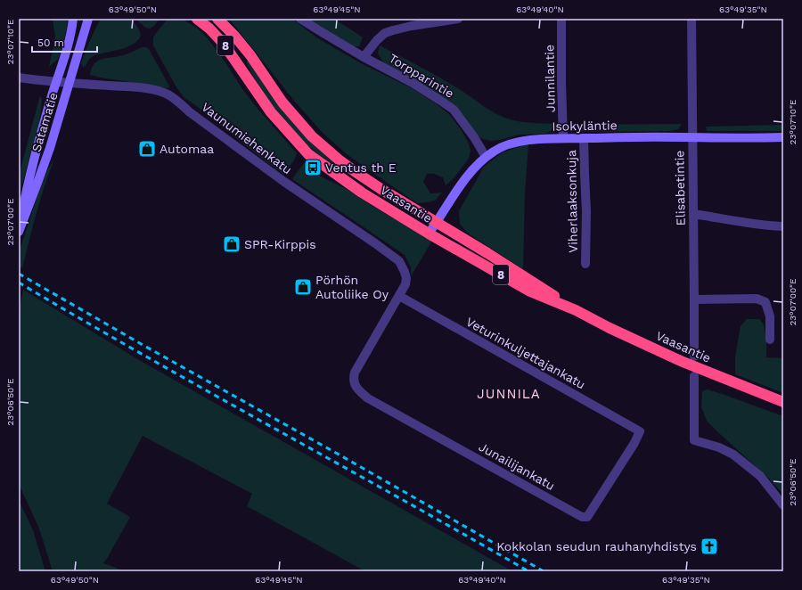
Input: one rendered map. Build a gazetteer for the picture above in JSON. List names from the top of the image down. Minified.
{"streets":{"highway":["8","Vaasantie"],"main road":["Satamatie","Isokyläntie"],"street":["Torpparintie","Junnilantie","Vaunumiehenkatu","Elisabetintie","Viherlaaksonkuja","Veturinkuljettajankatu","Junailijankatu"]},"crossings":[["Torpparintie","Isokyläntie"],["Junnilantie","Isokyläntie"],["Satamatie","Vaunumiehenkatu"],["Isokyläntie","Elisabetintie"],["Isokyläntie","Viherlaaksonkuja"],["Isokyläntie","Vaasantie"],["Vaunumiehenkatu","Veturinkuljettajankatu"],["Vaunumiehenkatu","Junailijankatu"],["Veturinkuljettajankatu","Junailijankatu"]],"districts":["JUNNILA"],"places":{"shop":["Automaa","SPR-Kirppis","Pörhön Autoliike Oy"],"bus stop":["Ventus th E"],"church":["Kokkolan seudun rauhanyhdistys"]},"scale_bar":"50 m","coordinates":["63°49'50\"N","63°49'45\"N","63°49'40\"N","63°49'35\"N","23°07'10\"E","23°07'00\"E","23°06'50\"E"]}
